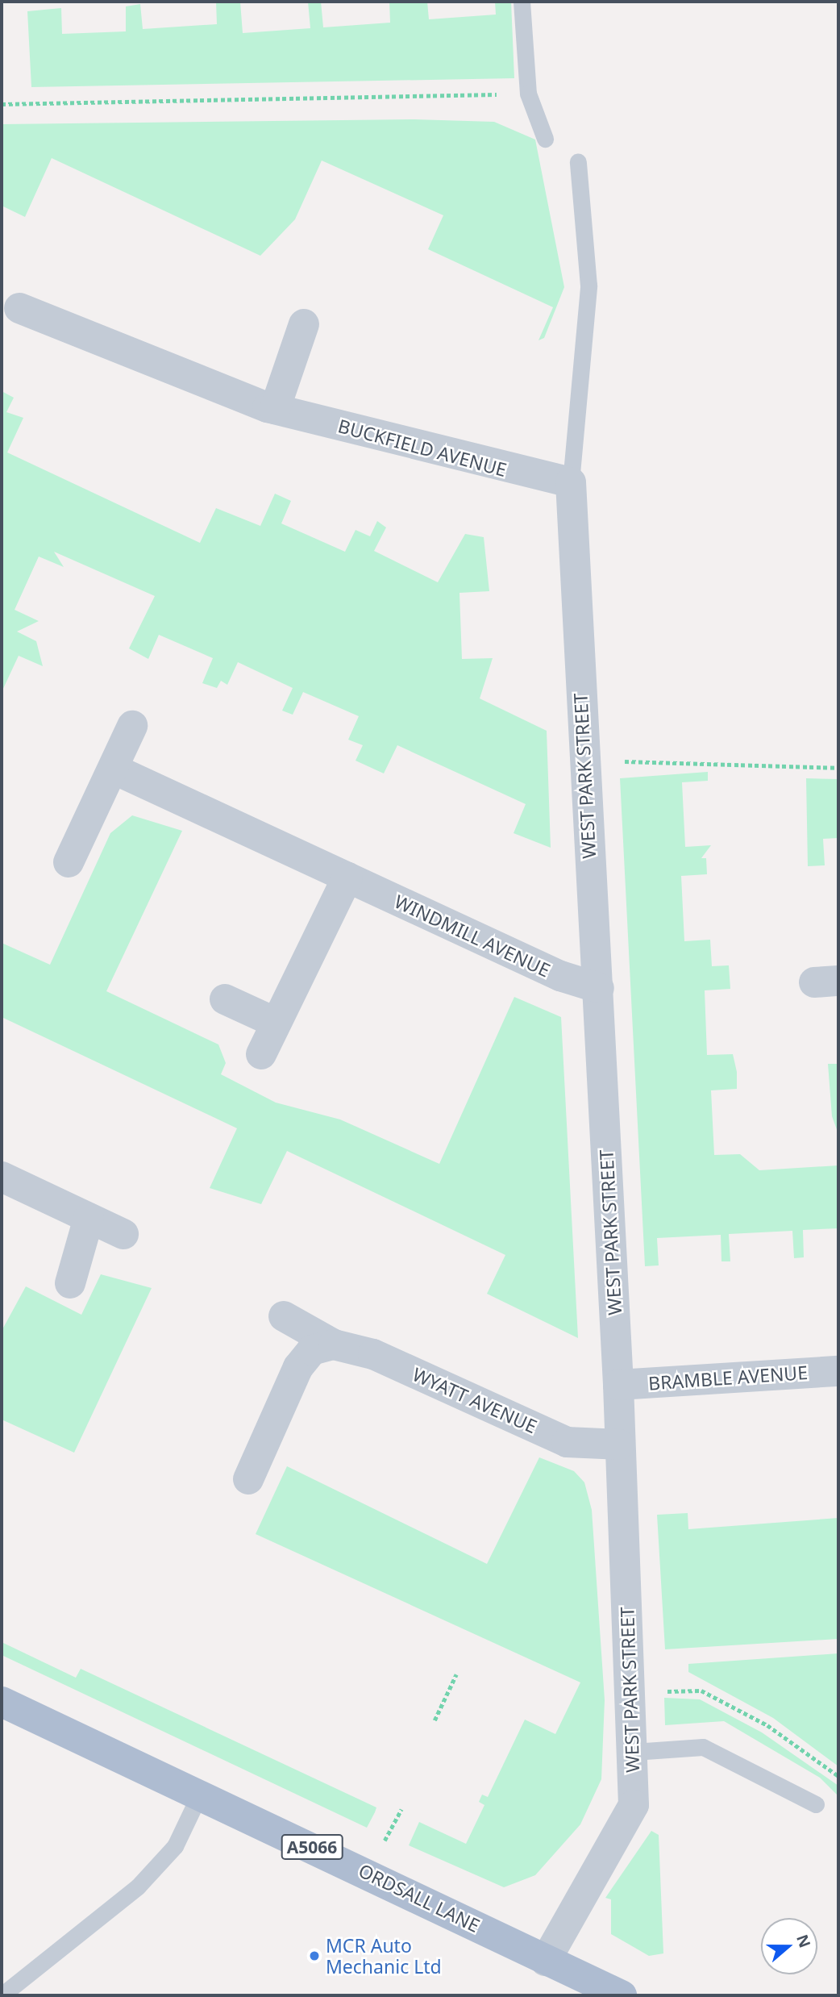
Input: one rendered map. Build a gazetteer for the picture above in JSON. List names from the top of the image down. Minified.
{"streets":{"main road":["A5066","ORDSALL LANE"],"street":["BUCKFIELD AVENUE","WEST PARK STREET","WINDMILL AVENUE","BRAMBLE AVENUE","WYATT AVENUE"]},"crossings":[["BUCKFIELD AVENUE","WEST PARK STREET"],["WEST PARK STREET","WINDMILL AVENUE"],["WEST PARK STREET","BRAMBLE AVENUE"],["WEST PARK STREET","WYATT AVENUE"],["WEST PARK STREET","ORDSALL LANE"]],"places":["MCR Auto Mechanic Ltd"],"north":"right"}
